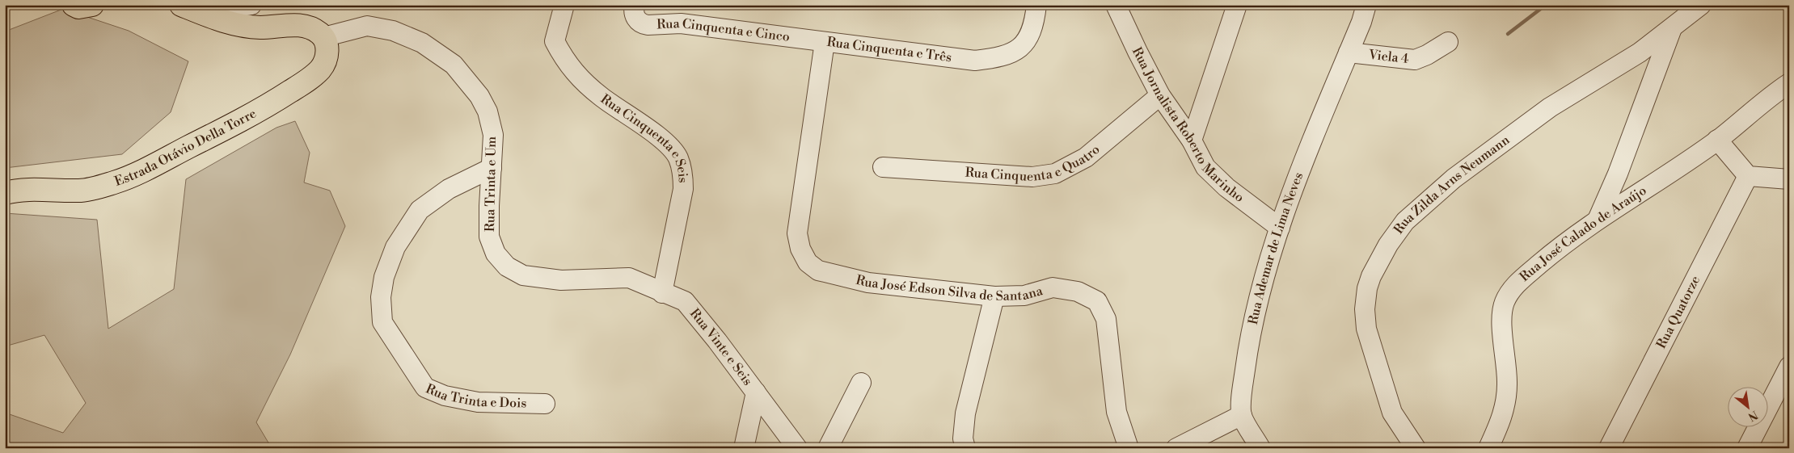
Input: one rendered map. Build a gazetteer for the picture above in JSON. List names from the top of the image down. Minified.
{"streets":{"main road":["Estrada Otávio Della Torre"],"street":["Rua Cinquenta e Cinco","Rua Cinquenta e Três","Viela 4","Rua Jornalista Roberto Marinho","Rua Cinquenta e Seis","Rua Cinquenta e Quatro","Rua Trinta e Um","Rua Zilda Arns Neumann","Rua José Calado de Araújo","Rua Ademar de Lima Neves","Rua José Edson Silva de Santana","Rua Quatorze","Rua Vinte e Seis","Rua Trinta e Dois"]},"crossings":[["Rua Cinquenta e Cinco","Rua Cinquenta e Três"],["Rua Cinquenta e Três","Rua José Edson Silva de Santana"],["Viela 4","Rua Ademar de Lima Neves"],["Rua Jornalista Roberto Marinho","Rua Cinquenta e Quatro"],["Rua Jornalista Roberto Marinho","Rua Ademar de Lima Neves"],["Rua Cinquenta e Seis","Rua Trinta e Um"],["Rua Cinquenta e Seis","Rua Vinte e Seis"],["Estrada Otávio Della Torre","Rua Trinta e Um"],["Rua Trinta e Um","Rua Vinte e Seis"],["Rua Trinta e Um","Rua Trinta e Dois"]],"north":"bottom right"}
